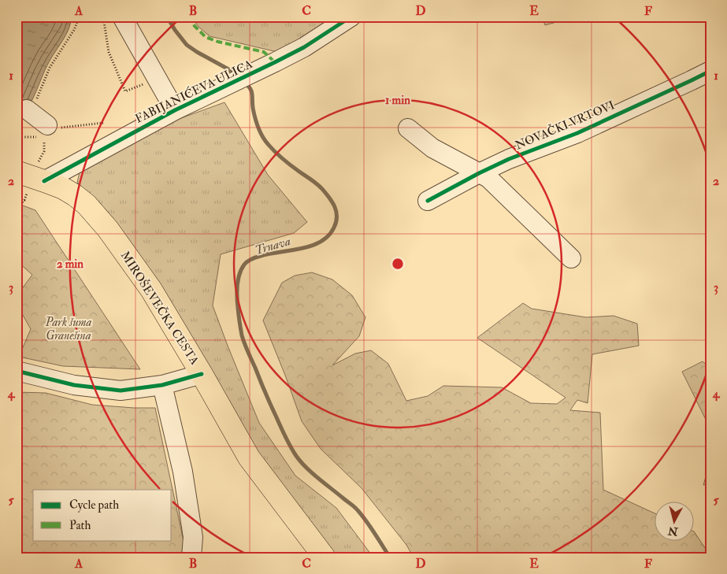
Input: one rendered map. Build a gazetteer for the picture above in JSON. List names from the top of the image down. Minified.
{"streets":{"main road":["MIROŠEVEČKA CESTA"],"street":["FABIJANIĆEVA ULICA","NOVAČKI VRTOVI"]},"crossings":[["FABIJANIĆEVA ULICA","MIROŠEVEČKA CESTA"]],"water":["Trnava"],"parks":["Park šuma Granešina"],"legend":["Cycle path","Path"],"north":"bottom","grid":{"columns":["A","B","C","D","E","F"],"rows":["1","2","3","4","5"]},"rings":["1 min","2 min"]}
